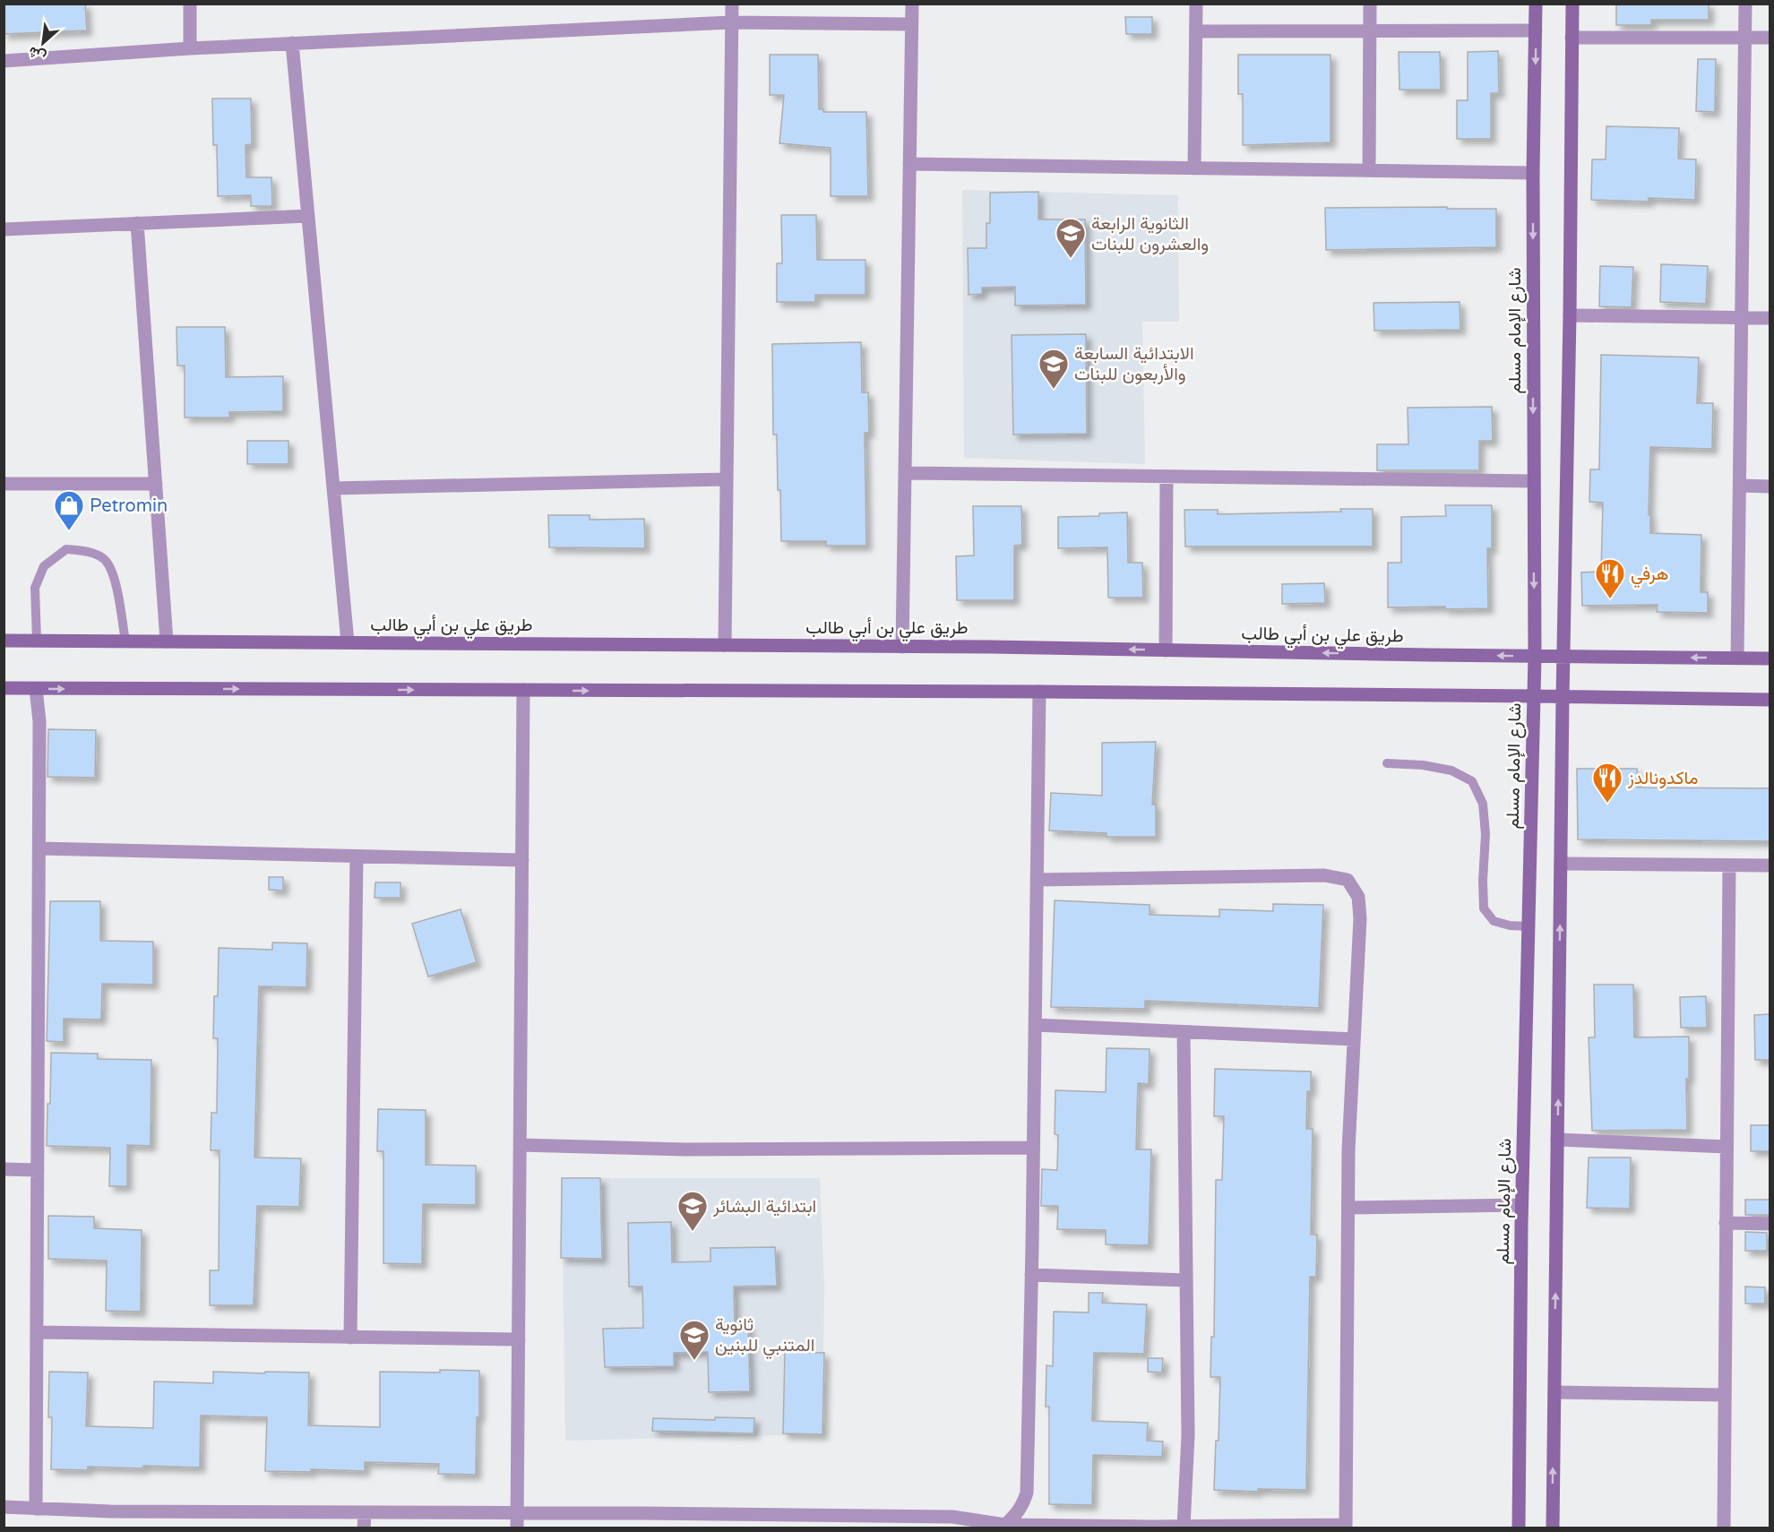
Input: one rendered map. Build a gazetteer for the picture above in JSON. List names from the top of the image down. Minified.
{"streets":{"main road":["شارع الإمام مسلم","طريق علي بن أبي طالب"]},"crossings":[["شارع الإمام مسلم","طريق علي بن أبي طالب"]],"places":{"school or university":["الثانوية الرابعة والعشرون للبنات","الابتدائية السابعة والأربعون للبنات","ابتدائية البشائر","ثانوية المتنبي للبنين"],"shop":["Petromin"],"restaurant":["هرفي","ماكدونالدز"]},"north":"bottom left"}
